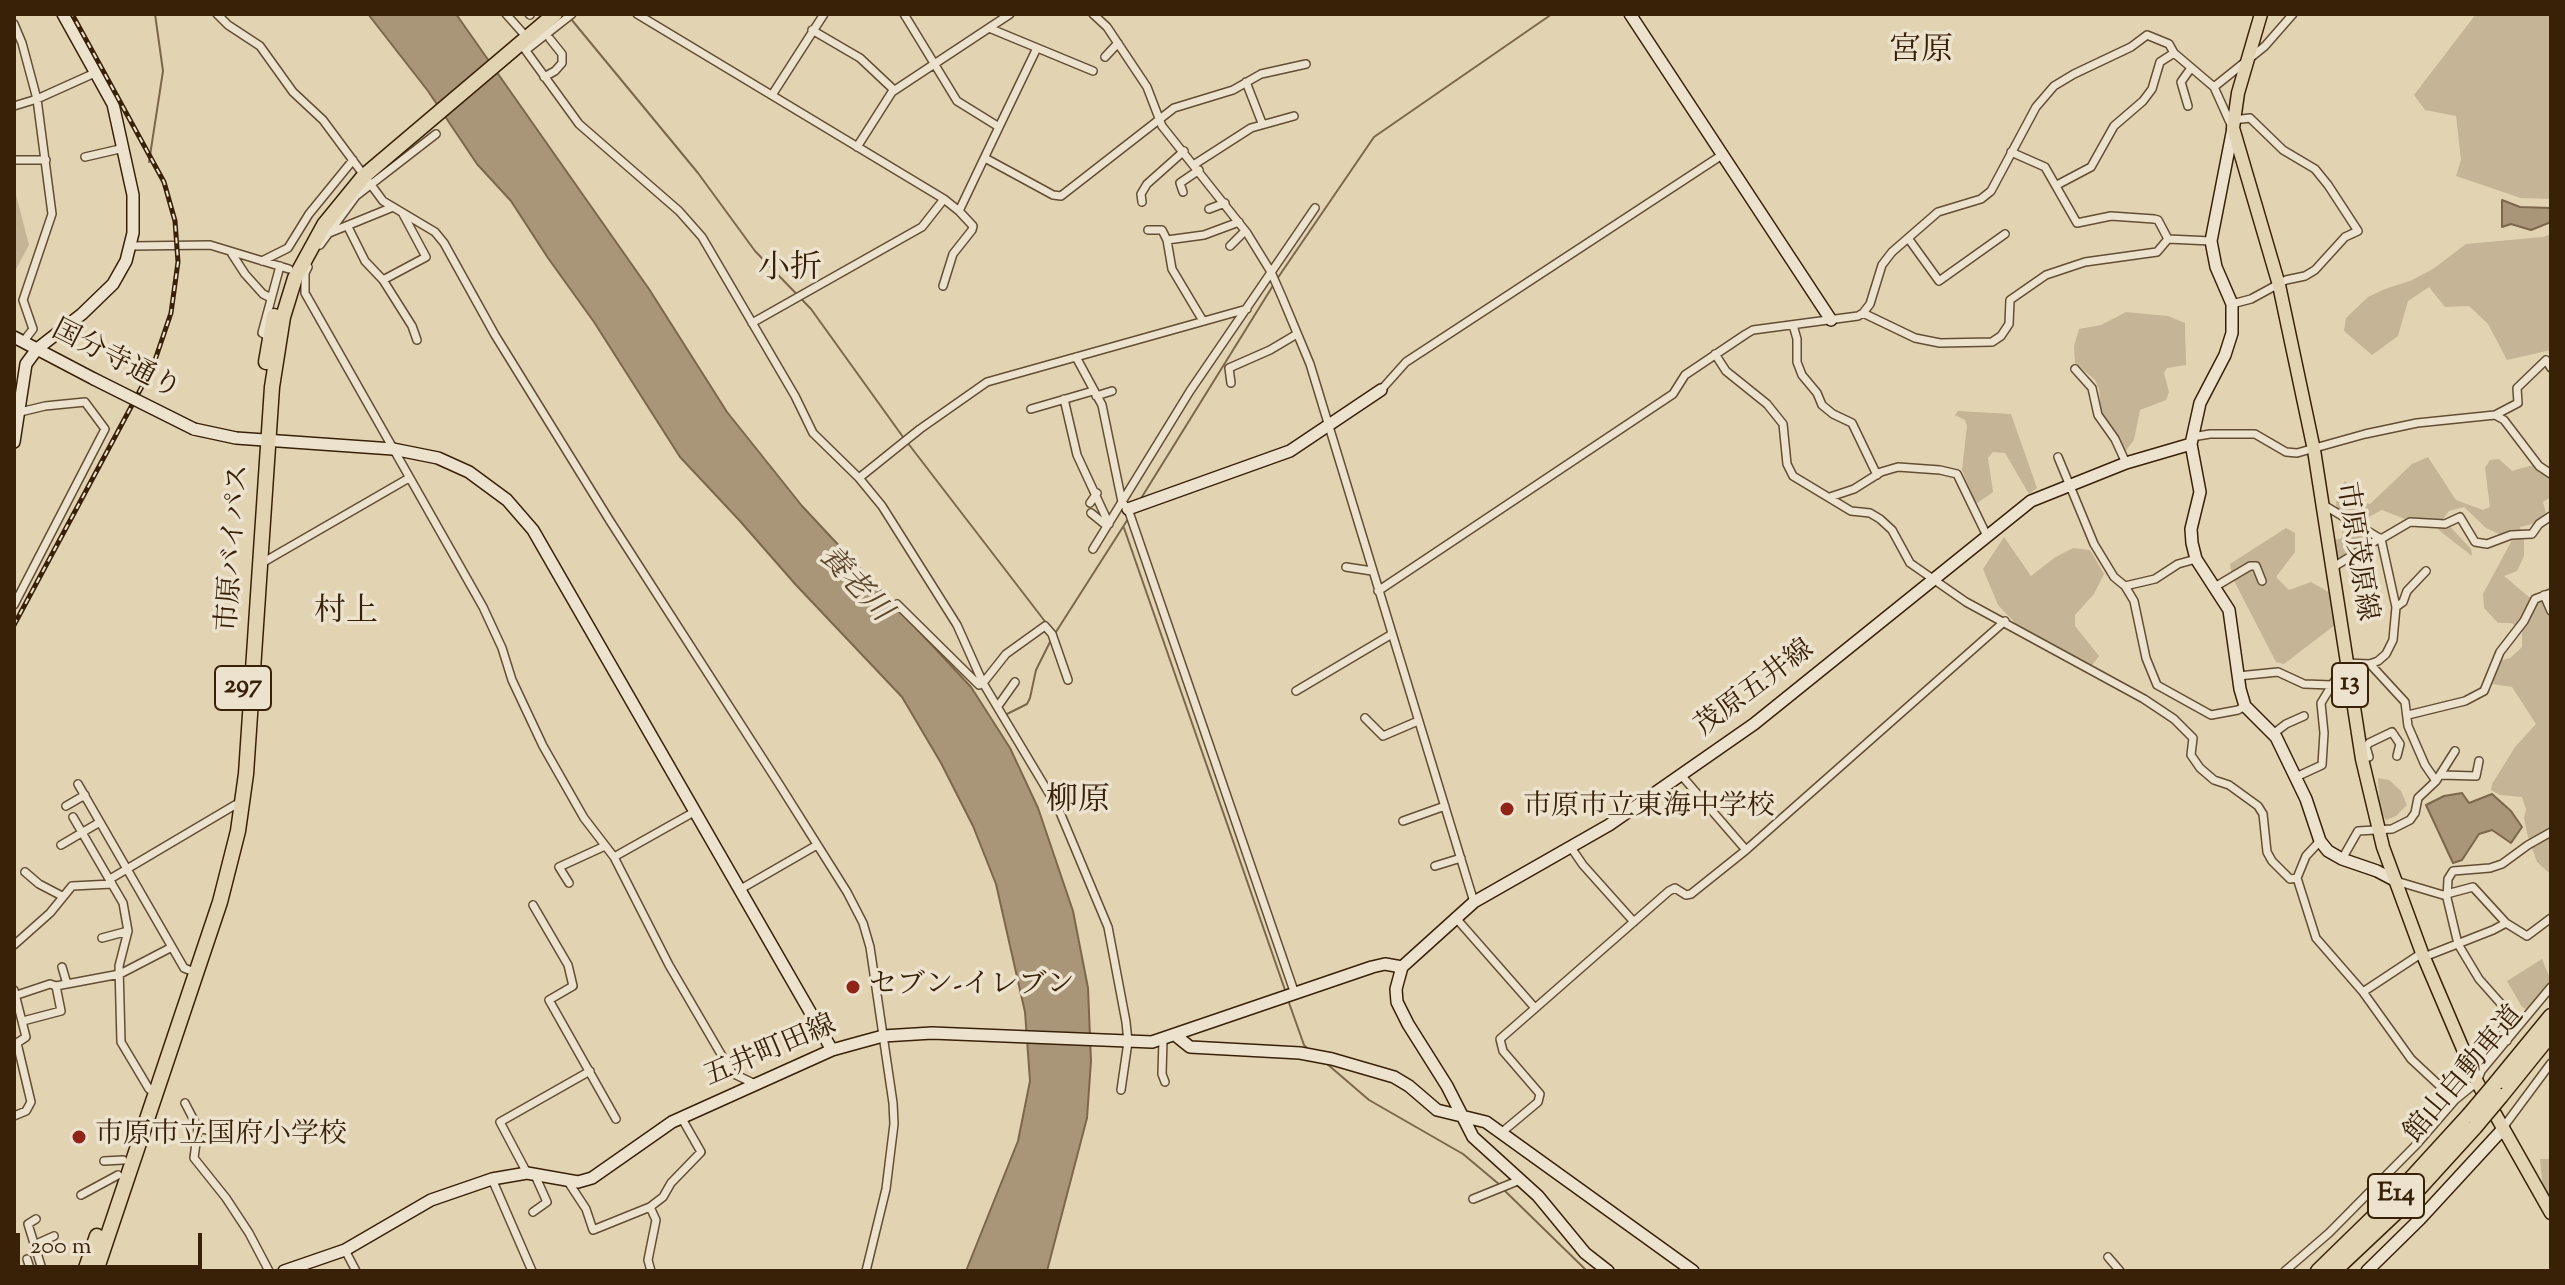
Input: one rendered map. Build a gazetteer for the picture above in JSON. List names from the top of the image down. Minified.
{"streets":{"highway":["市原バイパス","297","館山自動車道","E14"],"main road":["国分寺通り","市原茂原線","13","茂原五井線","五井町田線"]},"crossings":[["国分寺通り","市原バイパス"],["国分寺通り","五井町田線"],["茂原五井線","五井町田線"]],"districts":["宮原","小折","村上","柳原"],"water":["養老川"],"places":["市原市立東海中学校","セブン-イレブン","市原市立国府小学校"],"scale_bar":"200 m"}
